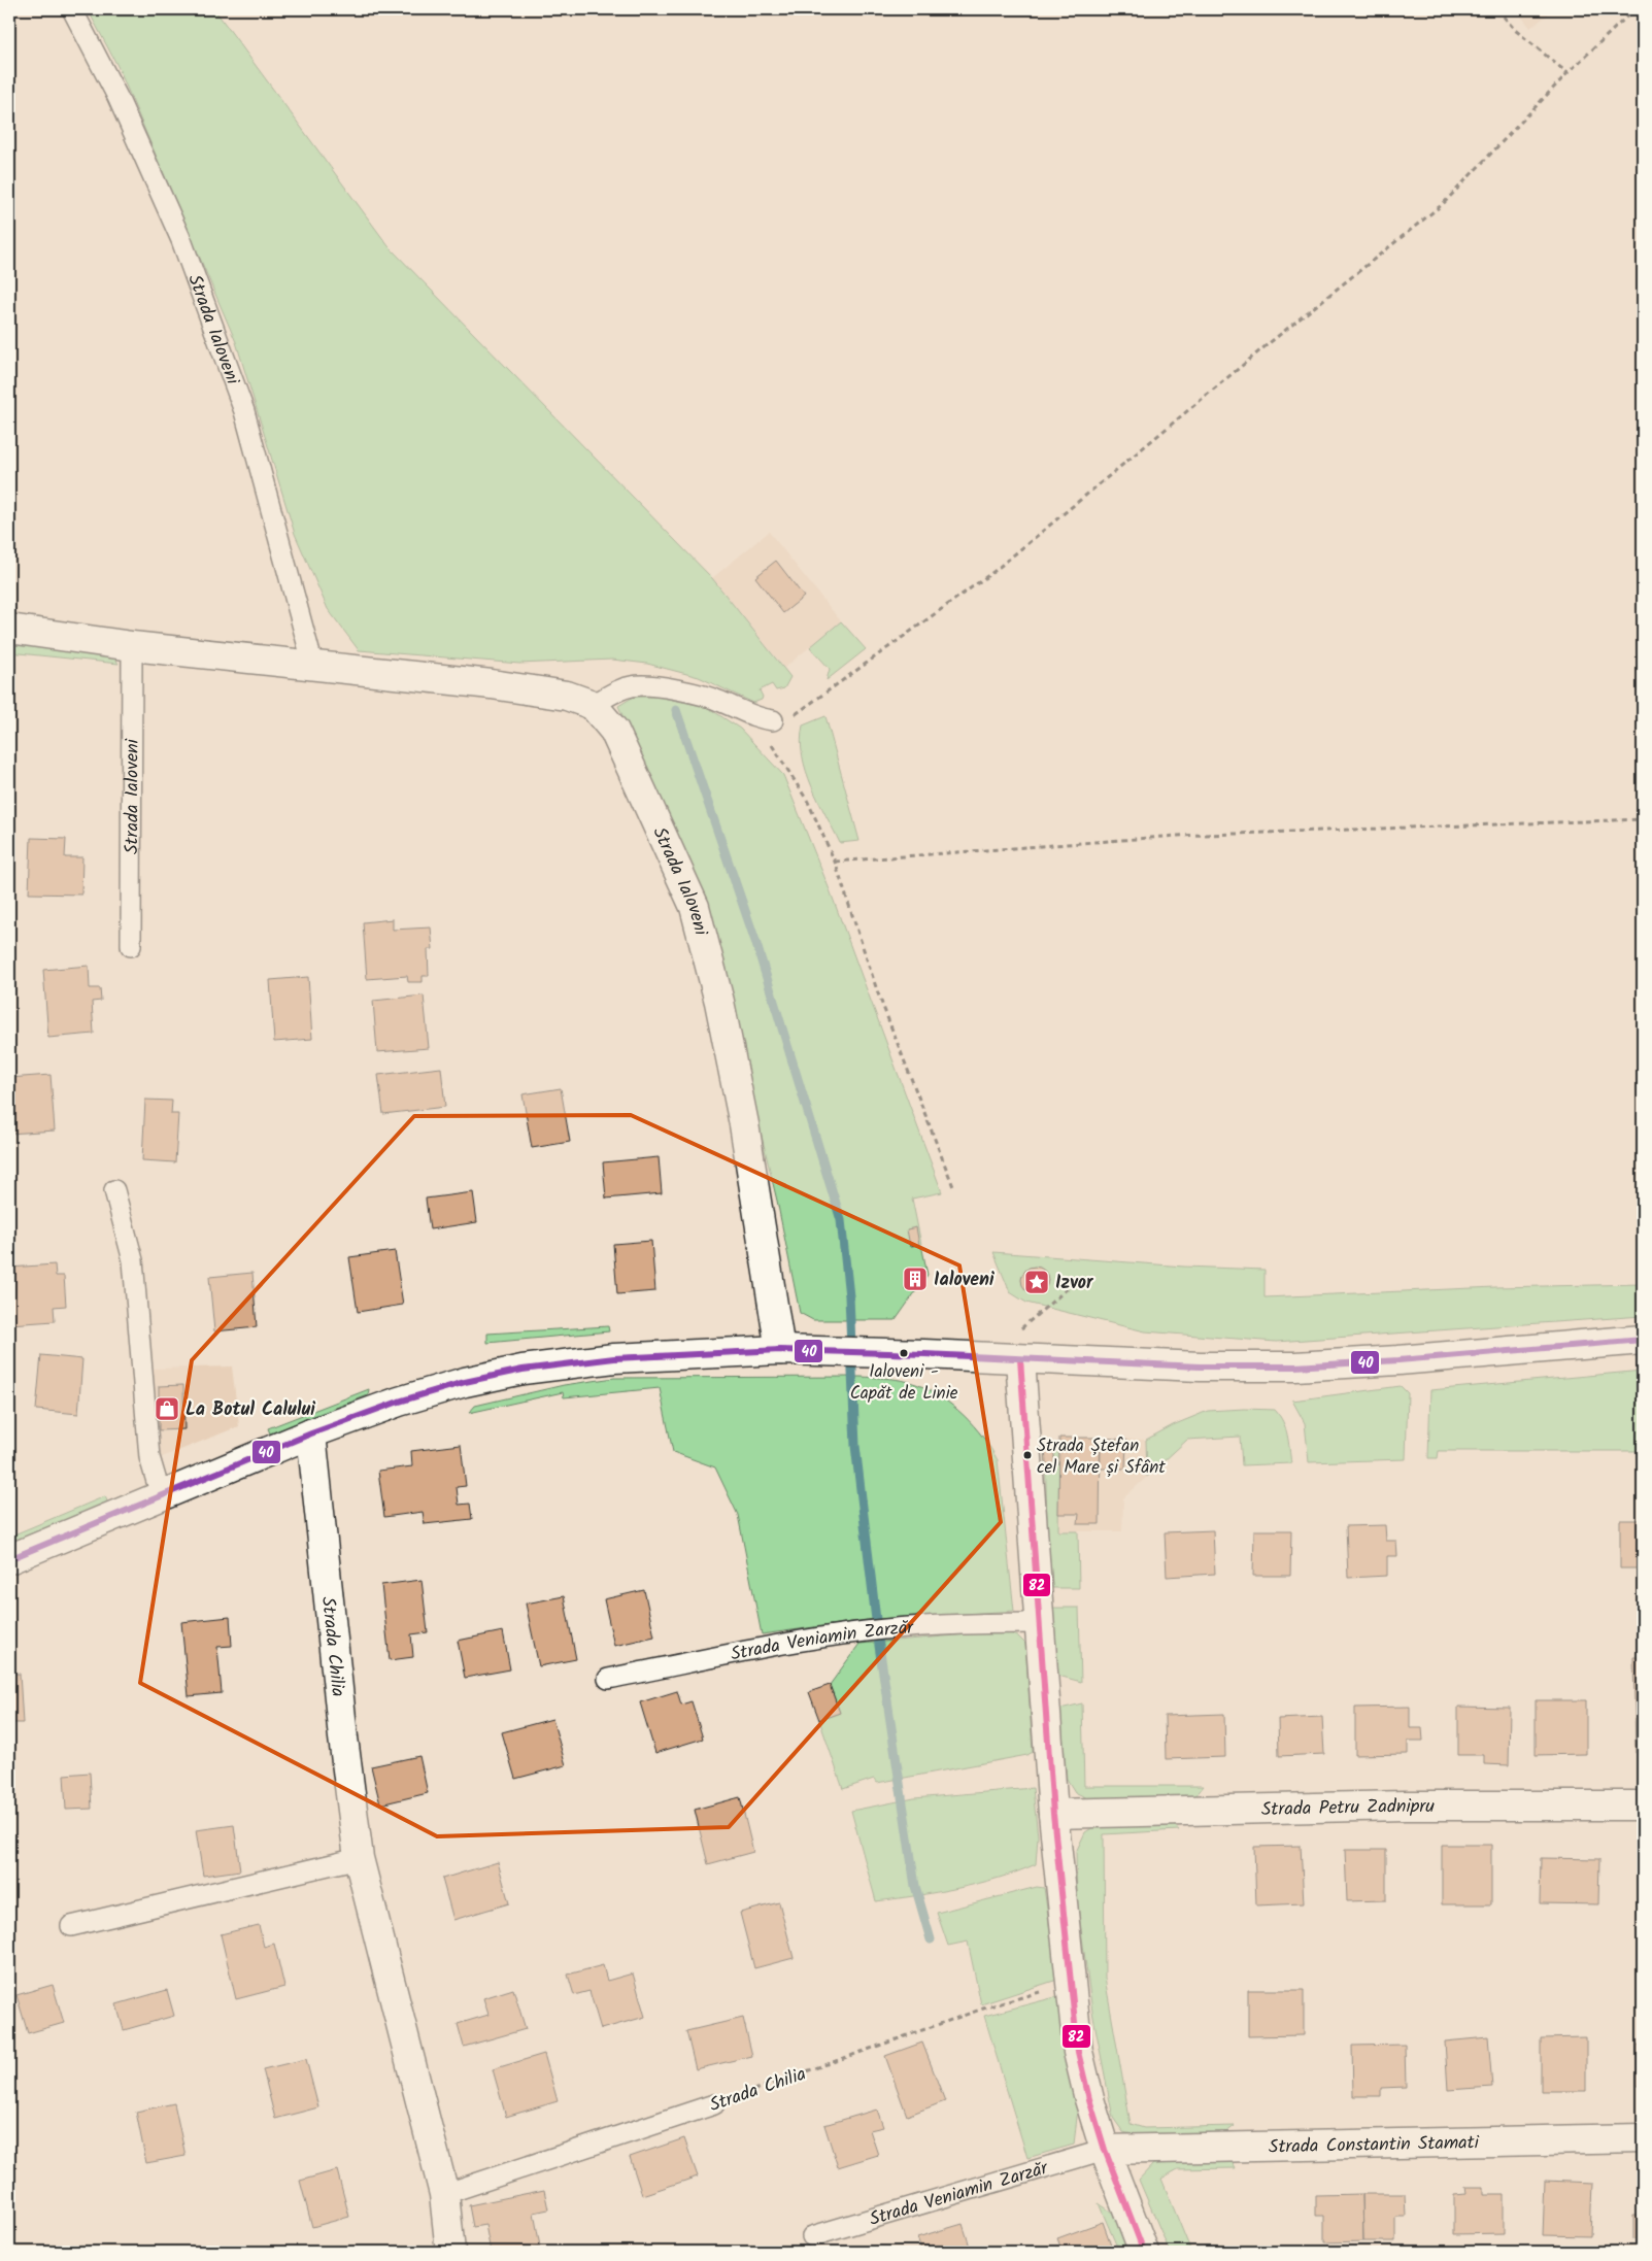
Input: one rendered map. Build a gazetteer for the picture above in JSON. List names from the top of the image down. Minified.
{"streets":{"street":["Strada Ialoveni","Strada Chilia","Strada Petru Zadnipru","Strada Constantin Stamati"],"lane":["Strada Veniamin Zarzăr"]},"crossings":[["Strada Veniamin Zarzăr","Strada Constantin Stamati"]],"places":{"building":["Ialoveni"],"place":["Izvor"],"other":["Ialoveni - Capăt de Linie","Strada Ștefan cel Mare și Sfânt"],"shop":["La Botul Calului"]},"lines":["transit line 40","transit line 82"]}
